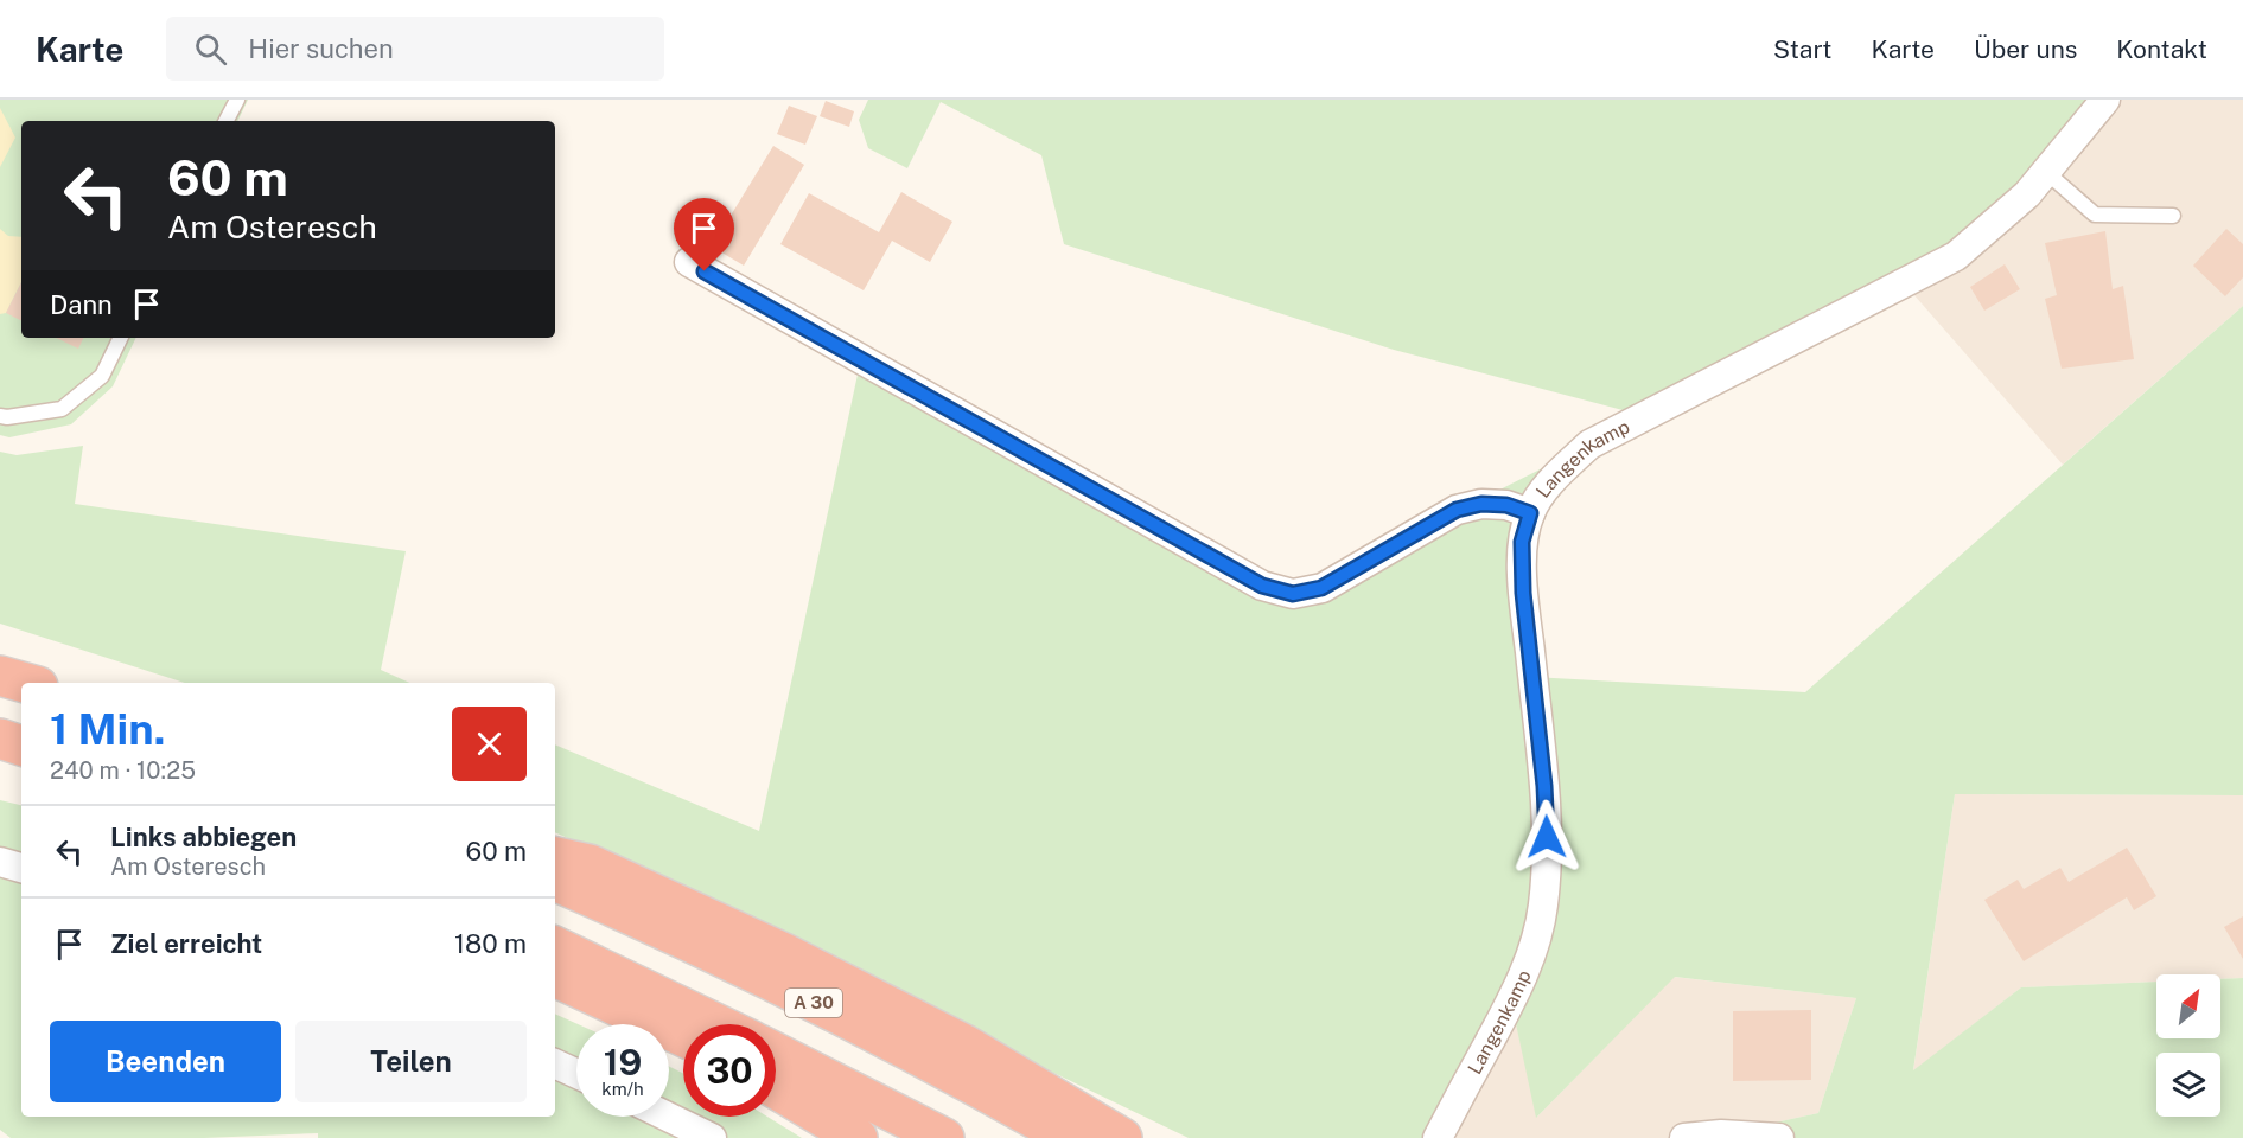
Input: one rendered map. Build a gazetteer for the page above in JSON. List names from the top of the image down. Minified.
{"streets":{"highway":["A 30"],"street":["Langenkamp"]},"north":"top right","page":{"header":"Karte","search":"Hier suchen","nav":["Start","Karte","Über uns","Kontakt"],"turn":["60 m","Am Osteresch"],"then":"Dann","heading":["1 Min.","240 m · 10:25"],"list":[{"name":"Links abbiegen","note":"Am Osteresch","value":"60 m"},{"name":"Ziel erreicht","value":"180 m"}],"buttons":["Beenden","Teilen"],"speed":"19 km/h","limit":"30"}}
